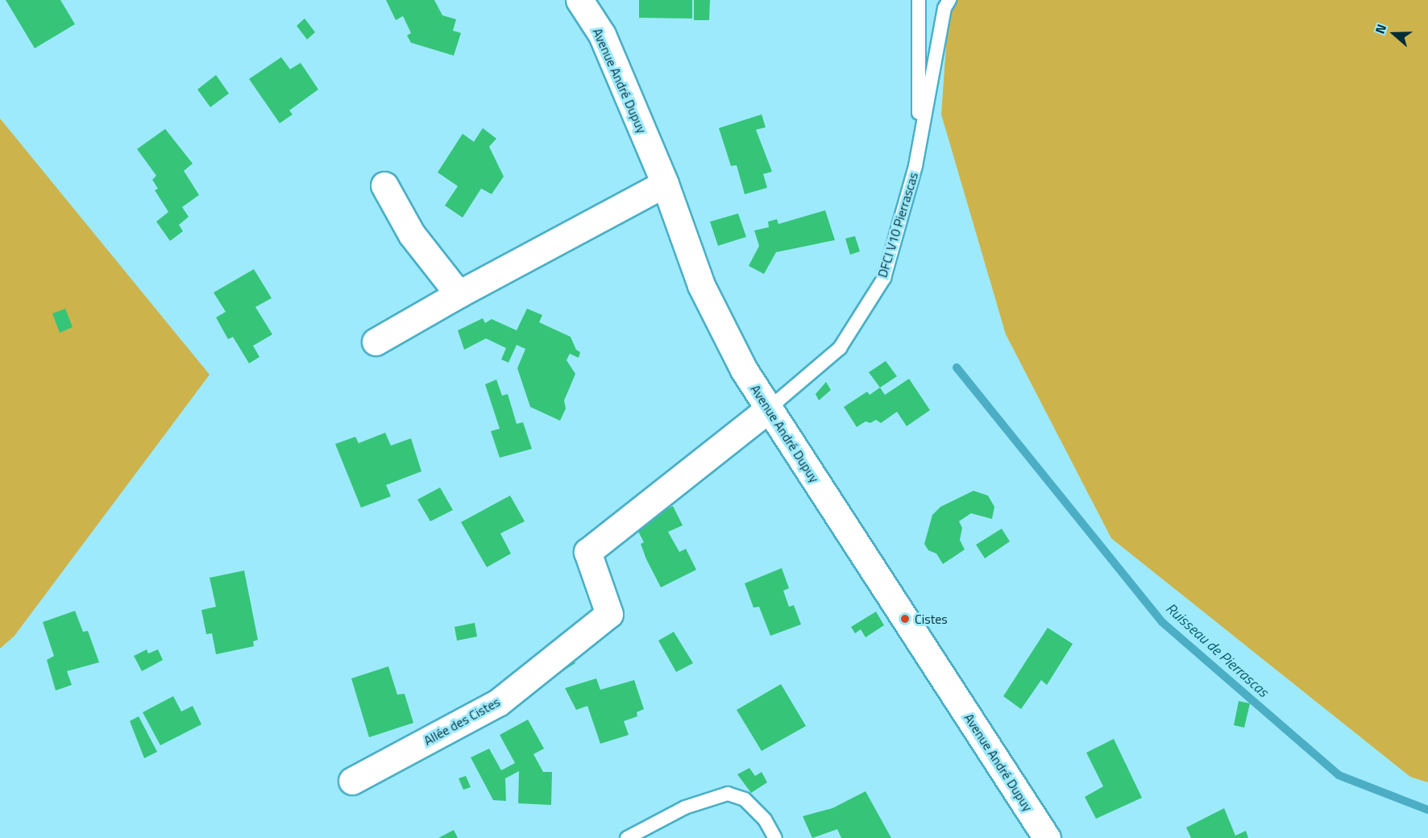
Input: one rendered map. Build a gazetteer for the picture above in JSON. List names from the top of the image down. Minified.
{"streets":{"street":["Avenue André Dupuy","Allée des Cistes"],"lane":["DFCI V10 Pierrascas"]},"crossings":[["Avenue André Dupuy","DFCI V10 Pierrascas"],["Avenue André Dupuy","Allée des Cistes"],["DFCI V10 Pierrascas","Allée des Cistes"]],"water":["Ruisseau de Pierrascas"],"places":["Cistes"],"north":"left"}
